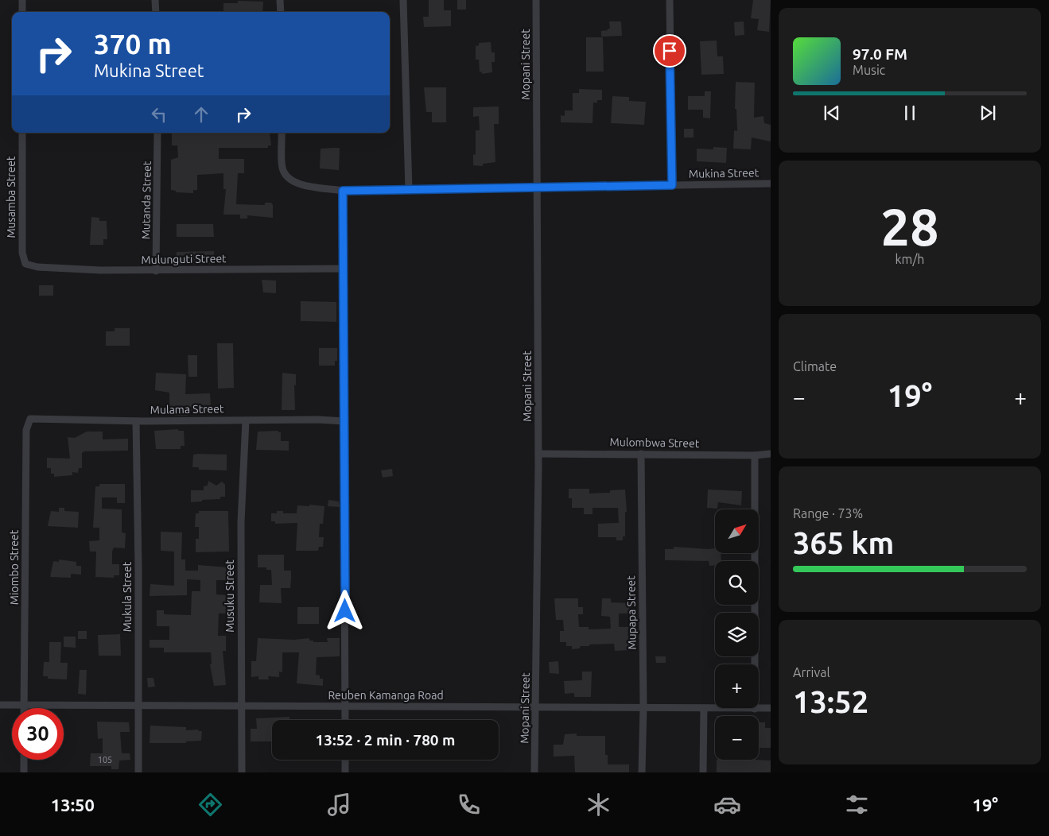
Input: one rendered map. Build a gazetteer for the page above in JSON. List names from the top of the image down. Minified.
{"streets":{"street":["Mopani Street","Mukina Street","Musamba Street","Mutanda Street","Mulunguti Street","Mulama Street","Mulombwa Street","Miombo Street","Musuku Street","Mukula Street","Mupapa Street","Reuben Kamanga Road"]},"crossings":[["Mopani Street","Mukina Street"],["Mopani Street","Mulombwa Street"],["Mopani Street","Reuben Kamanga Road"],["Musamba Street","Mulunguti Street"],["Mutanda Street","Mulunguti Street"],["Mulama Street","Miombo Street"],["Mulama Street","Musuku Street"],["Mulama Street","Mukula Street"],["Mulombwa Street","Mupapa Street"],["Miombo Street","Reuben Kamanga Road"],["Musuku Street","Reuben Kamanga Road"],["Mukula Street","Reuben Kamanga Road"],["Mupapa Street","Reuben Kamanga Road"]],"house_numbers":["105"],"north":"top right","page":{"turn":["370 m","Mukina Street"],"song":["97.0 FM","Music"],"tile":[["28","km/h"],"Climate",["Range · 73%","365 km"],["Arrival","13:52"]],"heat":["−","19°","+"],"map_buttons":["+","−"],"limit":"30","trip":"13:52 · 2 min · 780 m","tabs":["13:50","19°"]}}
